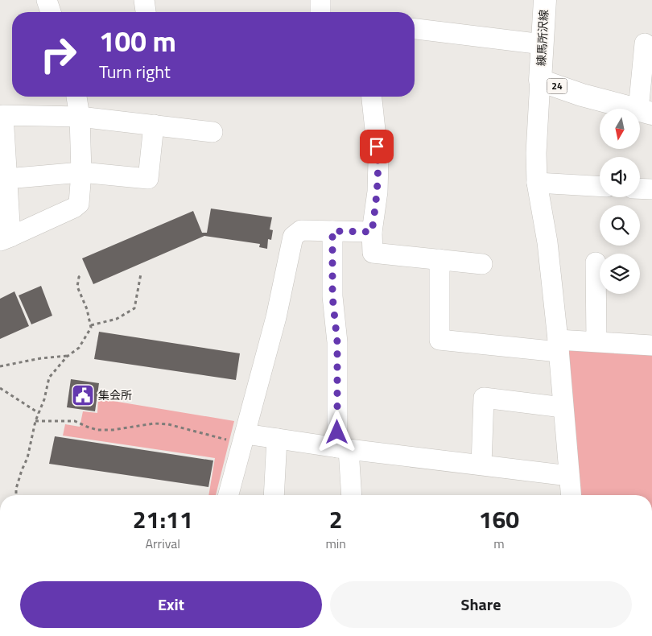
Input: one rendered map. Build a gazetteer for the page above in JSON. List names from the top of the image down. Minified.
{"streets":{"main road":["練馬所沢線","24"]},"places":{"public building":["集会所"]},"north":"bottom","page":{"turn":["100 m","Turn right"],"eta":["21:11","Arrival","2","min","160","m"],"buttons":["Exit","Share"]}}
